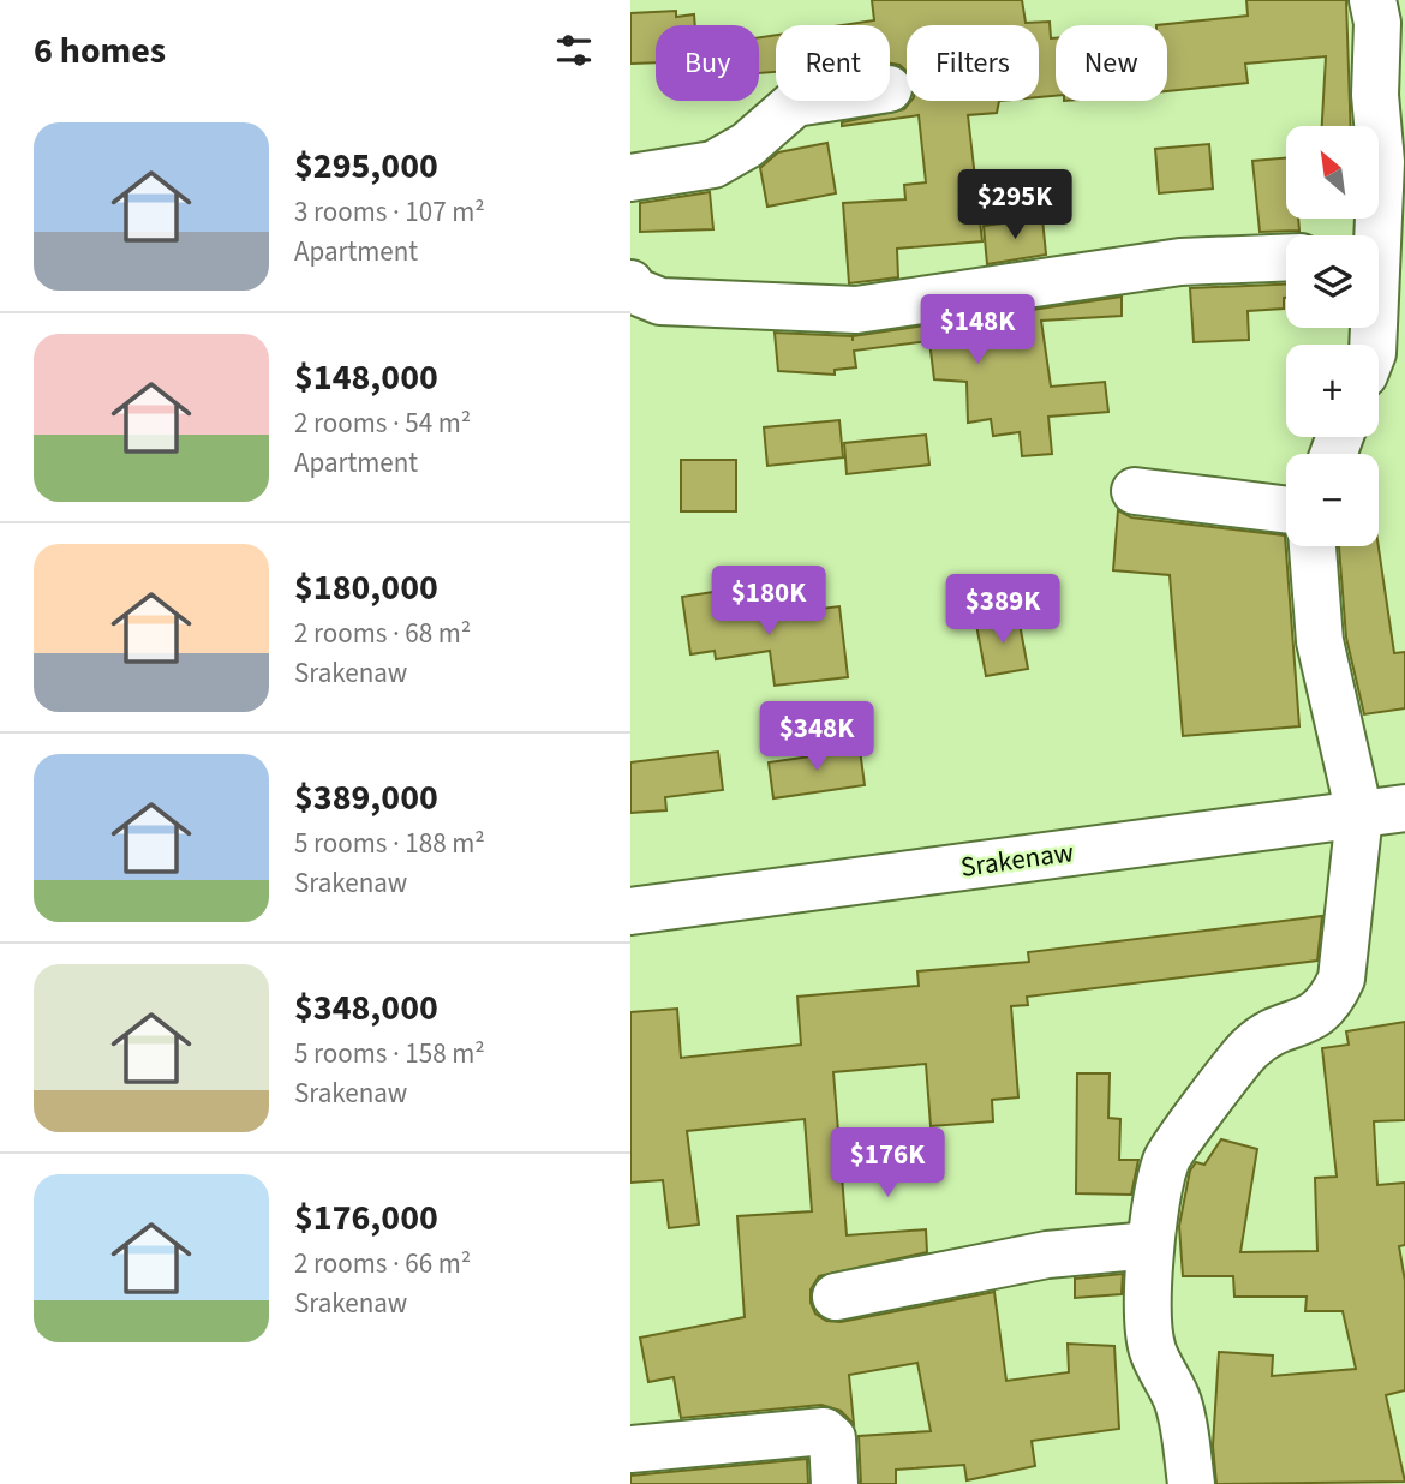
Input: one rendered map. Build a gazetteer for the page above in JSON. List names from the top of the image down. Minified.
{"streets":{"street":["Srakenaw"]},"north":"top left","page":{"heading":"6 homes","chip":["Buy","Rent","Filters","New"],"list":[{"name":"$295,000","note":"3 rooms · 107 m² · Apartment"},{"name":"$148,000","note":"2 rooms · 54 m² · Apartment"},{"name":"$180,000","note":"2 rooms · 68 m² · Srakenaw"},{"name":"$389,000","note":"5 rooms · 188 m² · Srakenaw"},{"name":"$348,000","note":"5 rooms · 158 m² · Srakenaw"},{"name":"$176,000","note":"2 rooms · 66 m² · Srakenaw"}],"map_buttons":["+","−"],"price":["$295K","$148K","$180K","$389K","$348K","$176K"]}}
